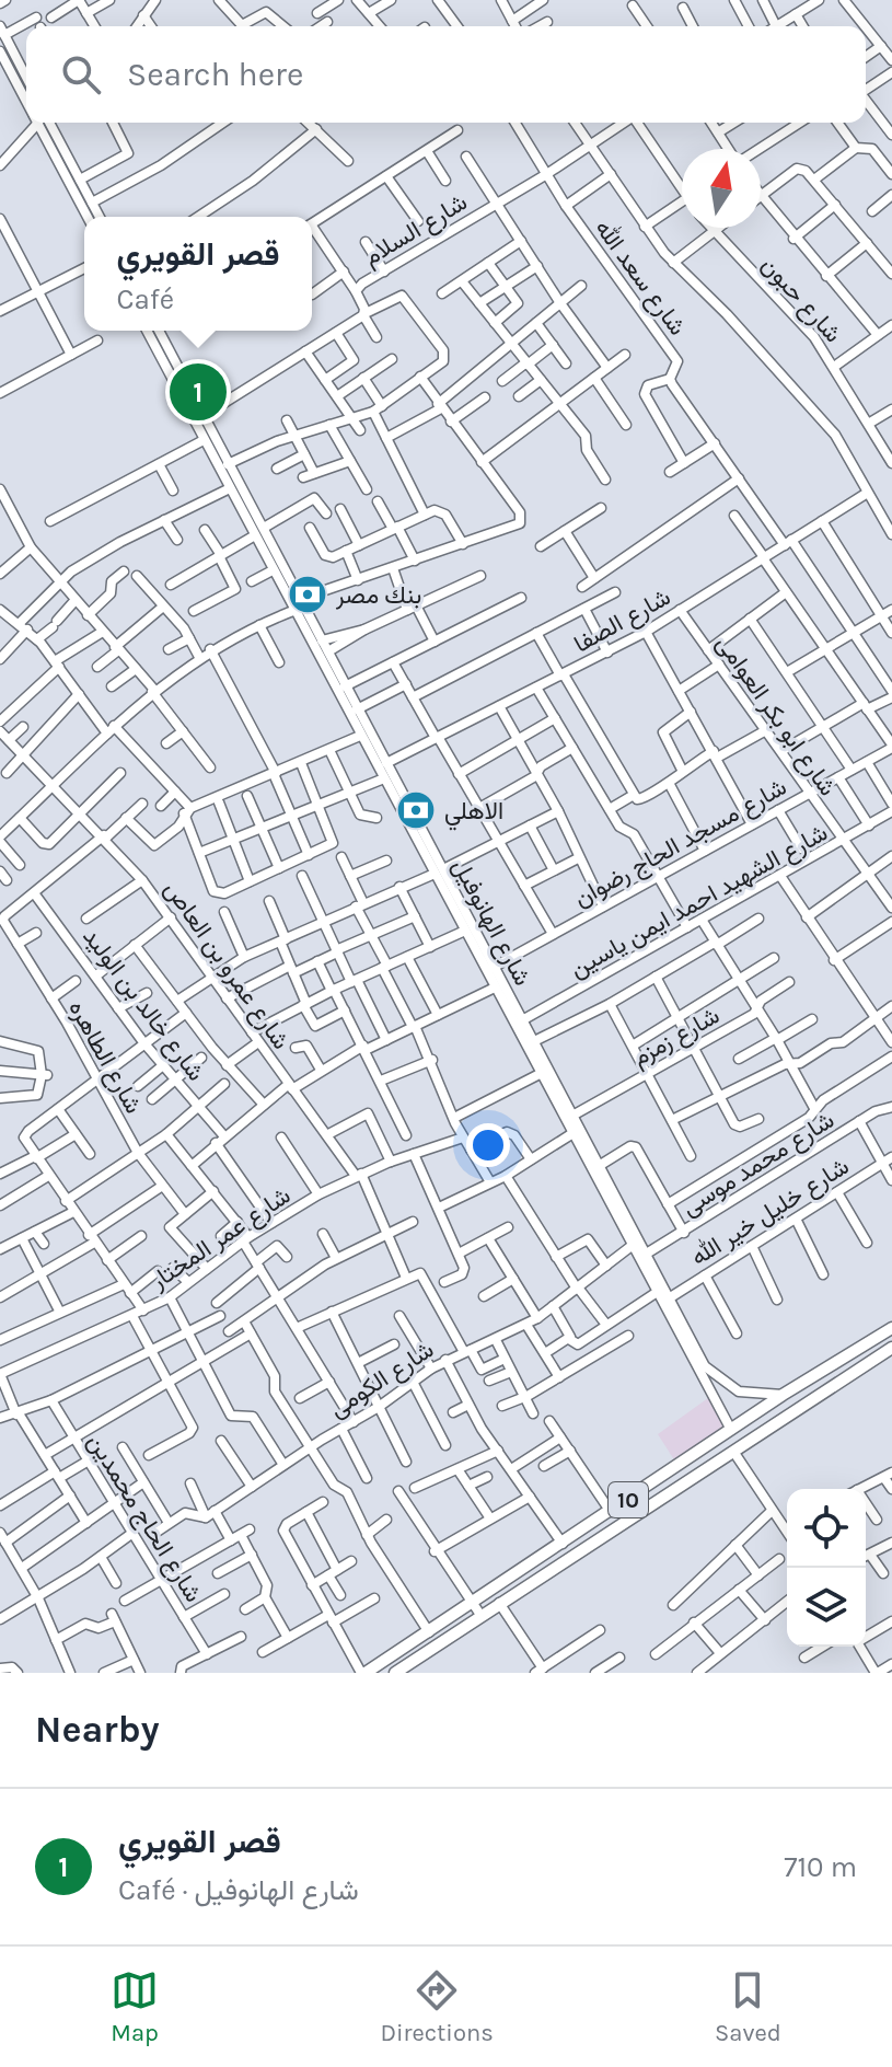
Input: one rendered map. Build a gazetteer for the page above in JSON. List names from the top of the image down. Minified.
{"streets":{"main road":["10"],"street":["شارع السلام","شارع سعد الله","شارع حبون","شارع الصفا","شارع ابو بكر العوامى","شارع مسجد الحاج رضوان","شارع الشهيد احمد ايمن ياسين","شارع الهانوفيل","شارع عمرو بن العاص","شارع خالد بن الوليد","شارع زمزم","شارع الطاهره","شارع محمد موسى","شارع خليل خير الله","شارع عمر المختار","شارع الكومى","شارع الحاج محمدين"]},"crossings":[["شارع السلام","شارع سعد الله"],["شارع سعد الله","شارع الصفا"],["شارع الصفا","شارع ابو بكر العوامى"],["شارع الصفا","شارع الهانوفيل"],["شارع ابو بكر العوامى","شارع مسجد الحاج رضوان"],["شارع ابو بكر العوامى","شارع الشهيد احمد ايمن ياسين"],["شارع مسجد الحاج رضوان","شارع الهانوفيل"],["شارع الشهيد احمد ايمن ياسين","شارع الهانوفيل"],["شارع الهانوفيل","شارع زمزم"],["شارع الهانوفيل","شارع محمد موسى"],["شارع الهانوفيل","شارع خليل خير الله"],["شارع الهانوفيل","شارع الكومى"],["شارع الهانوفيل","10"],["شارع عمرو بن العاص","شارع عمر المختار"],["شارع خالد بن الوليد","شارع الطاهره"],["شارع خالد بن الوليد","شارع عمر المختار"]],"places":{"bank":["بنك مصر","الاهلي"]},"north":"top","page":{"search":"Search here","popup":["قصر القويري","Café"],"pins":"1","heading":"Nearby","list":[{"mark":"1","name":"قصر القويري","note":"Café · شارع الهانوفيل","value":"710 m"}],"nav":["Map","Directions","Saved"]}}
